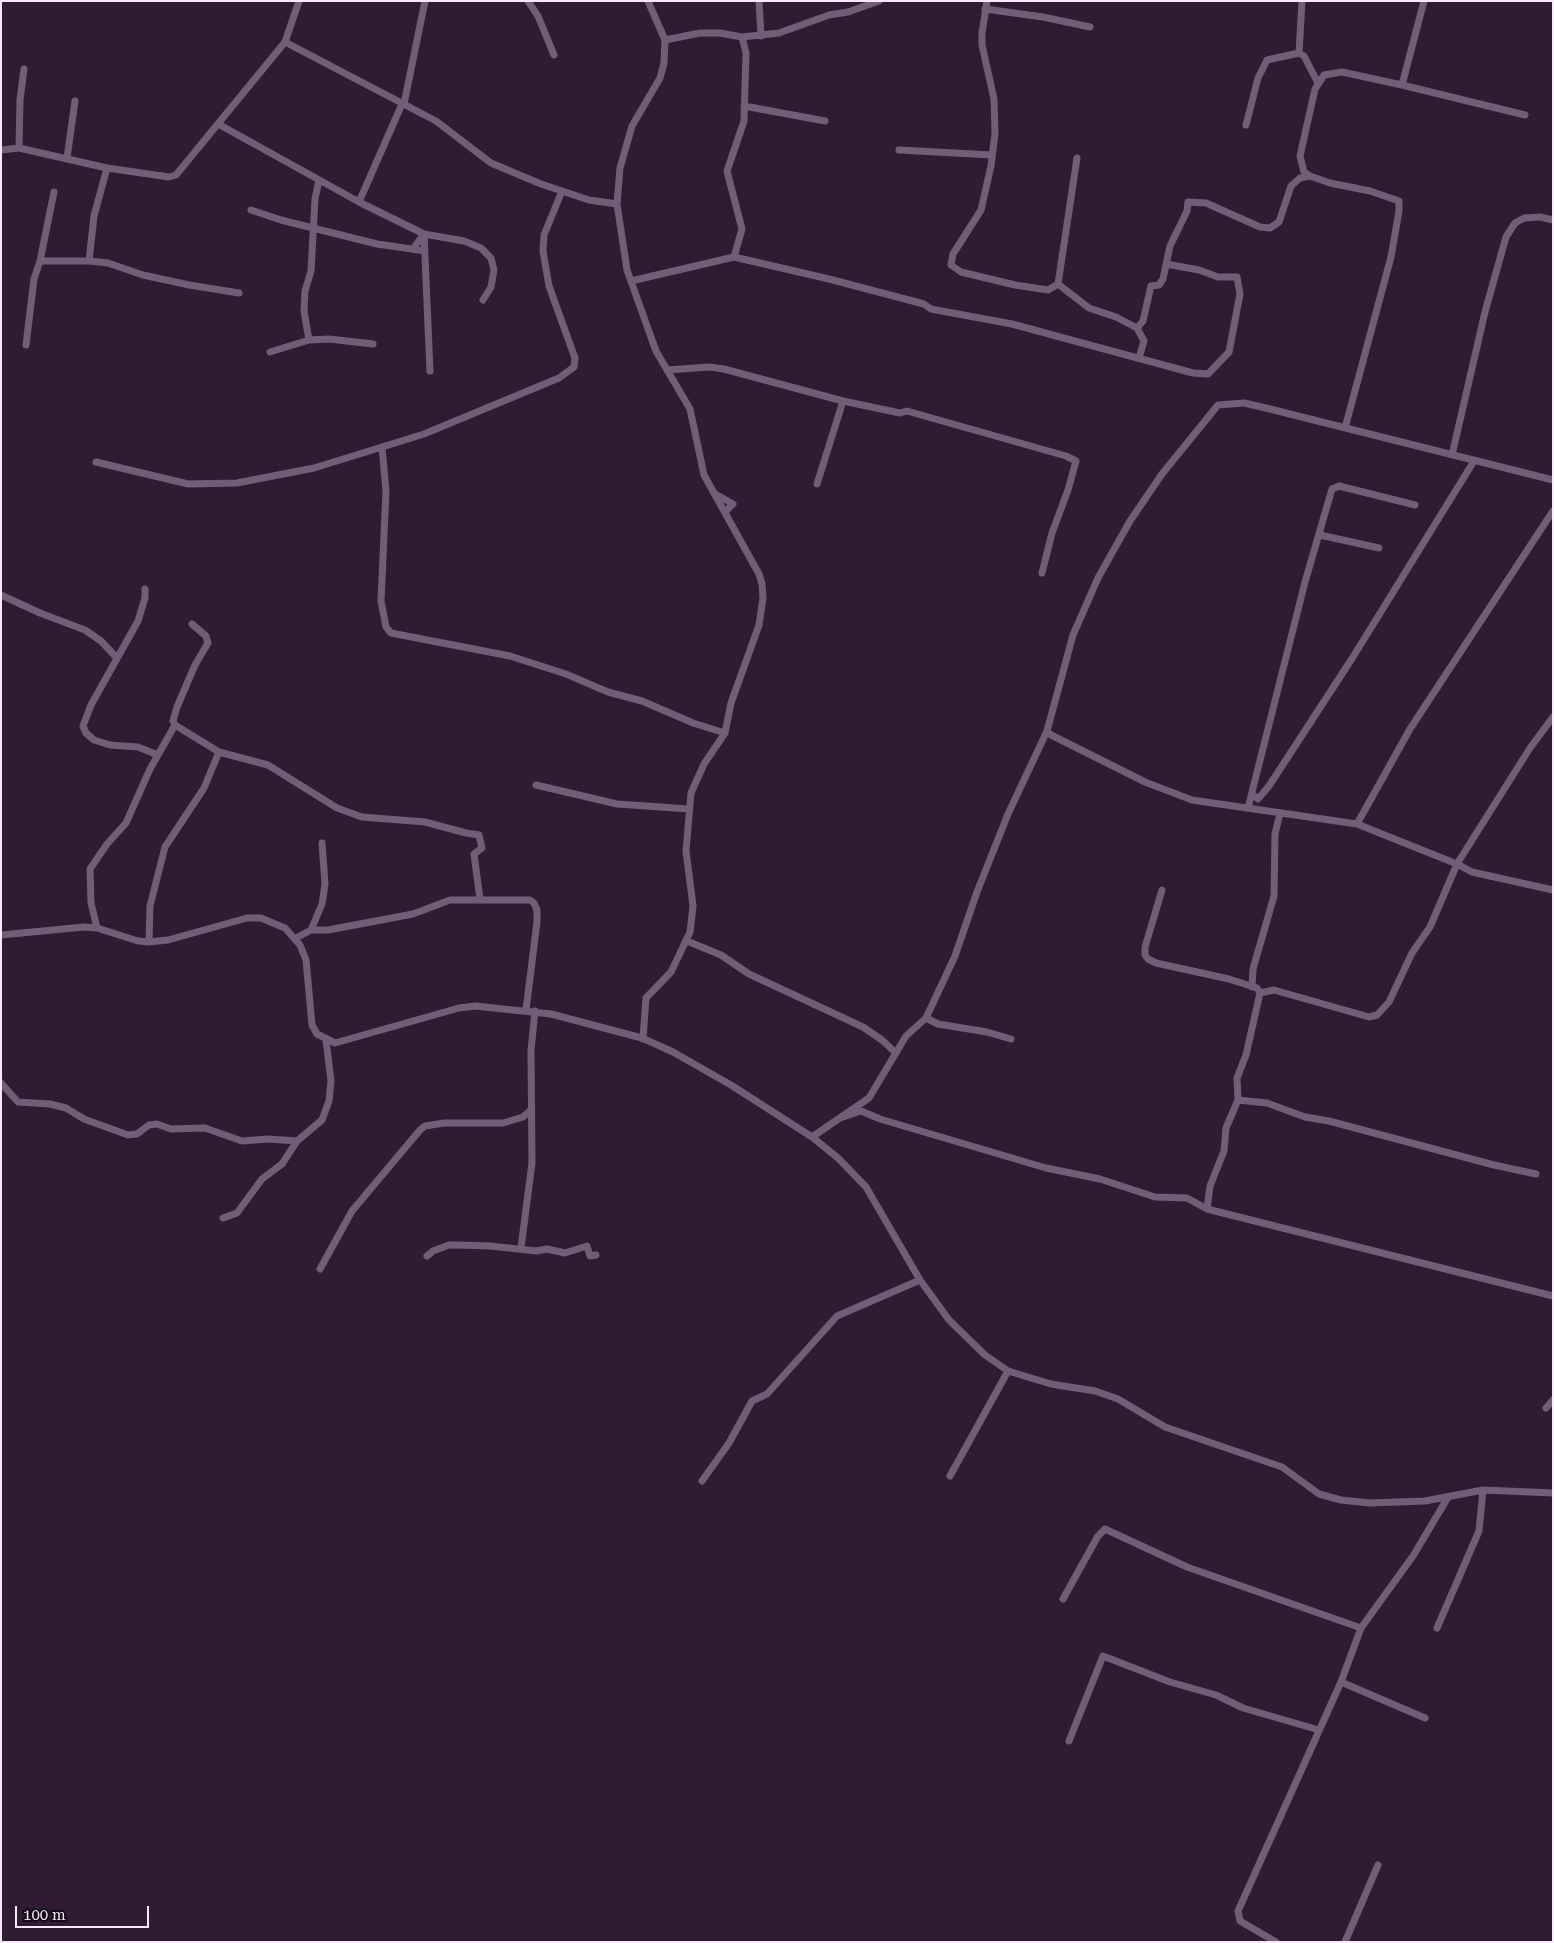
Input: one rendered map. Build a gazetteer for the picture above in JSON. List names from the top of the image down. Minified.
{"scale_bar":"100 m"}
